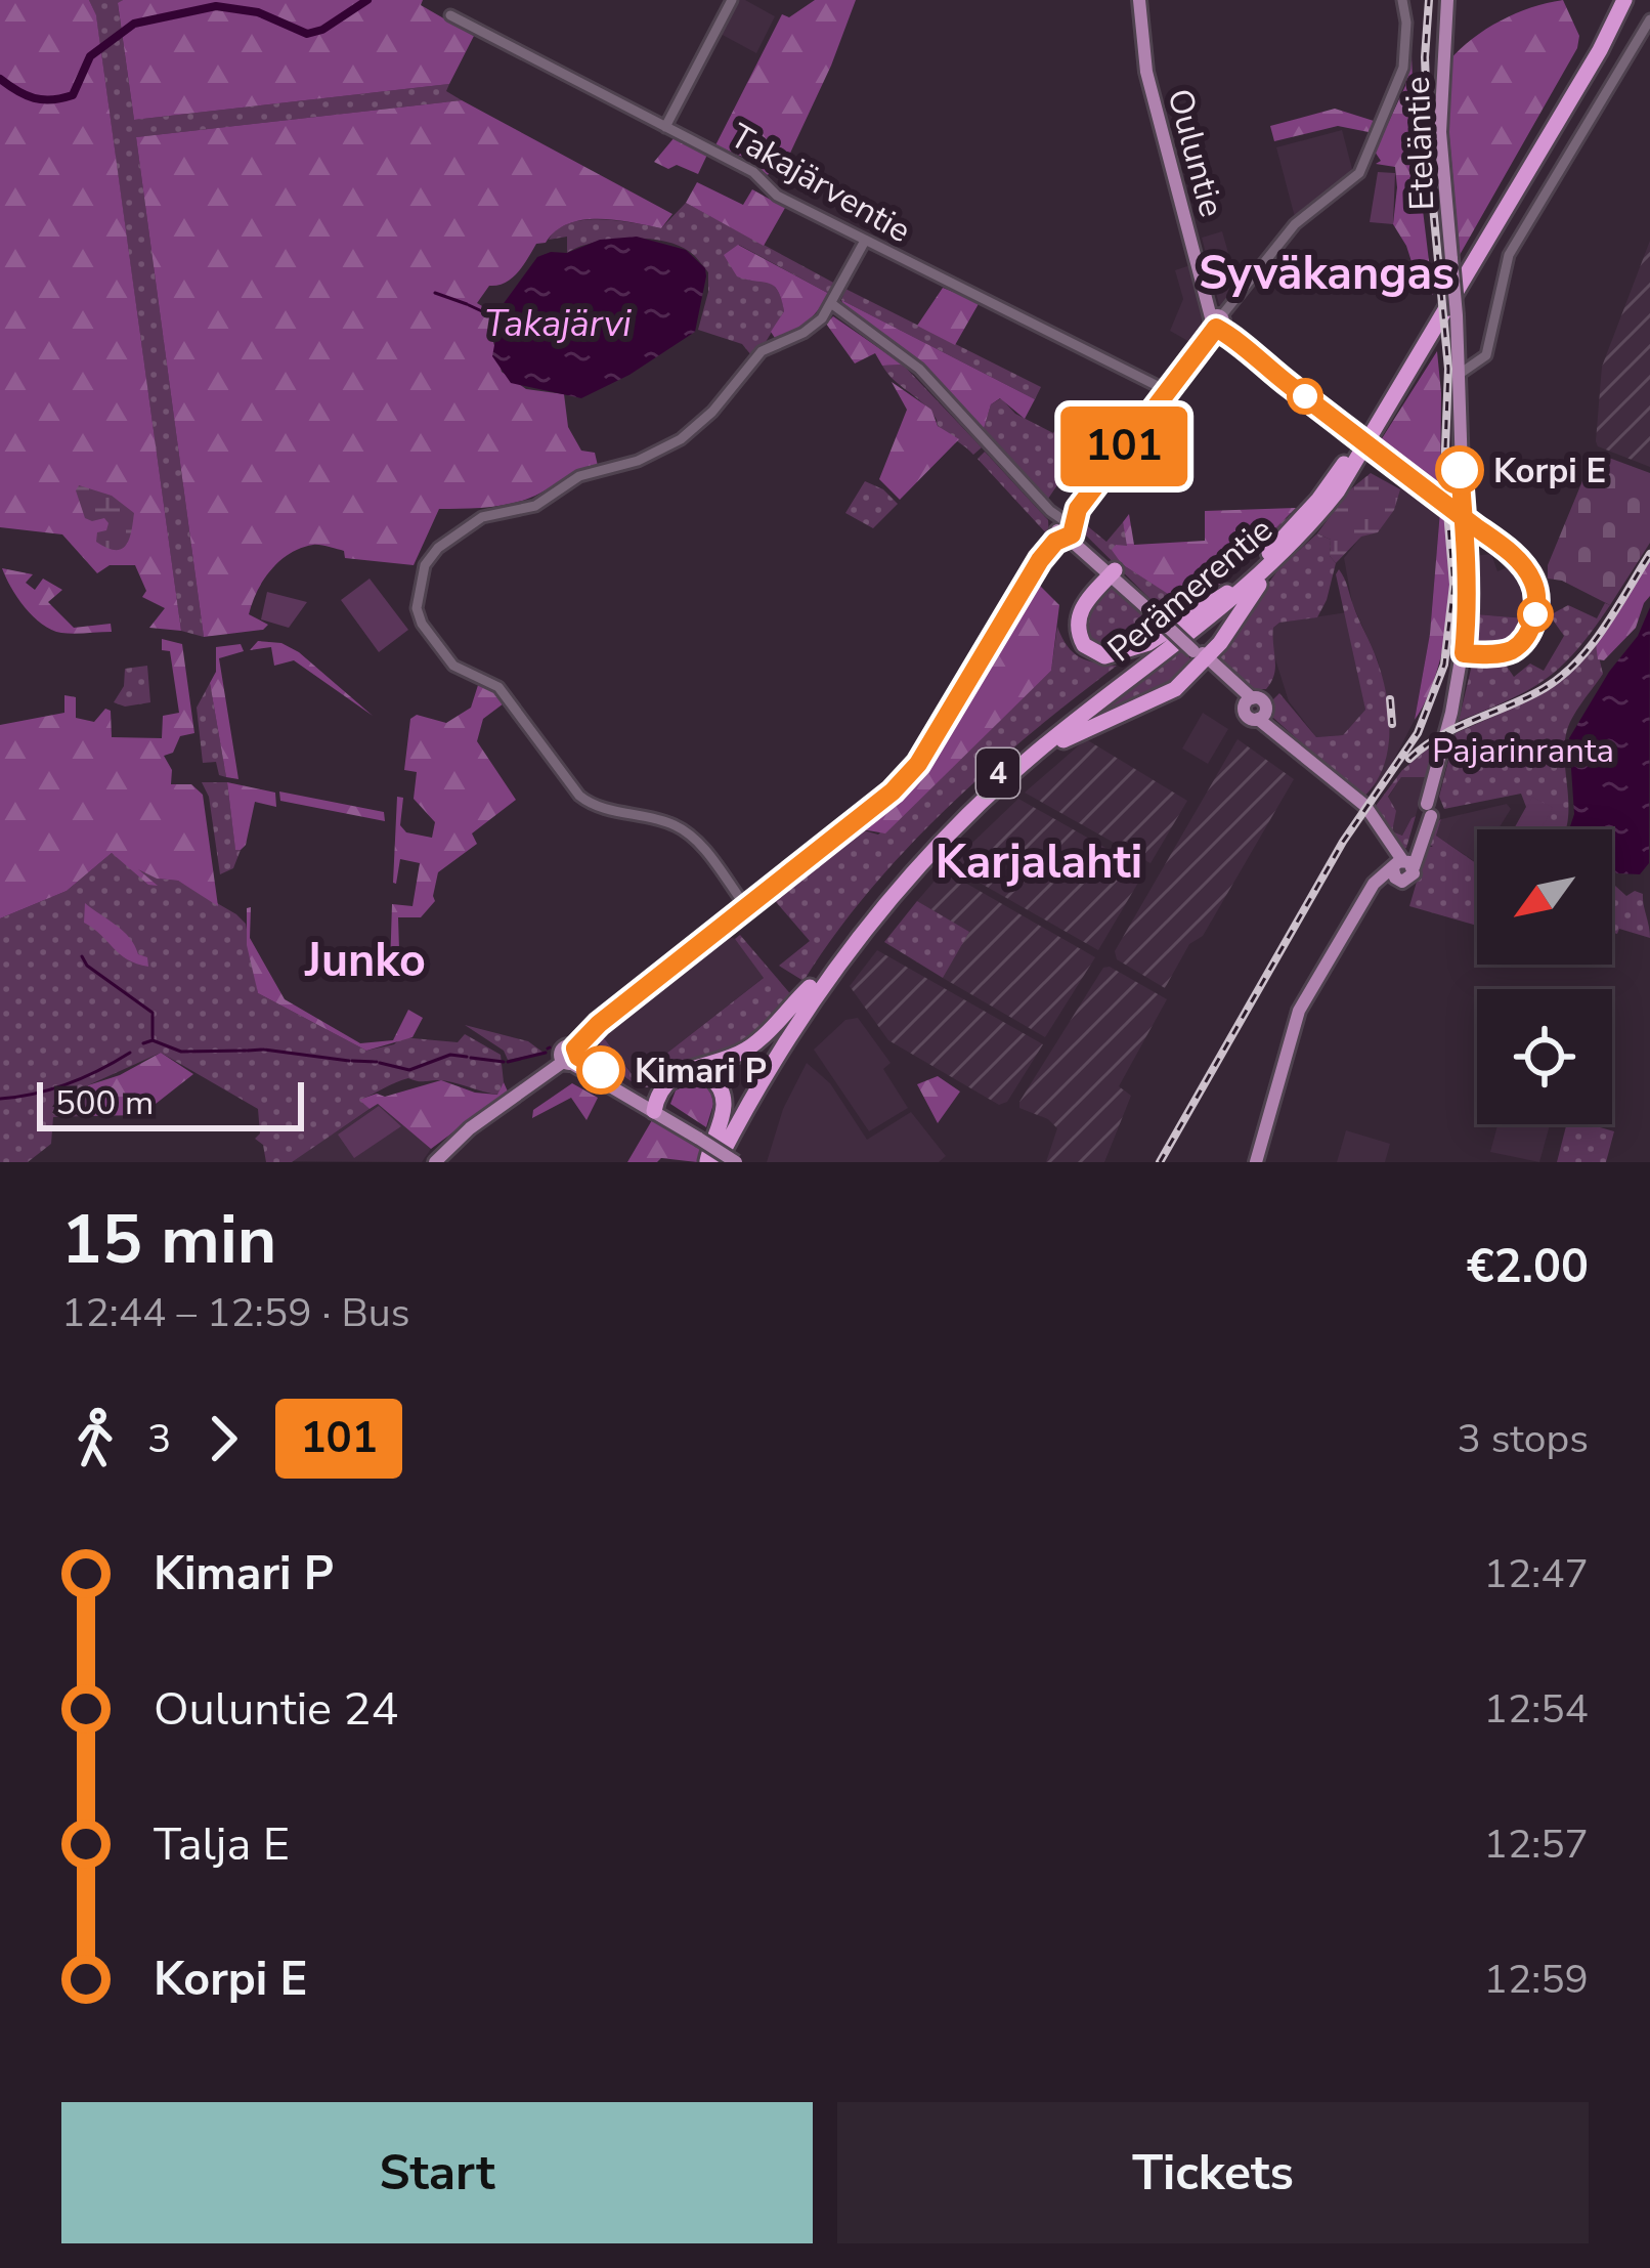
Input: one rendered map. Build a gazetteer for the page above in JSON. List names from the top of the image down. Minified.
{"streets":{"highway":["Perämerentie","4"],"main road":["Eteläntie","Ouluntie"],"street":["Takajärventie"]},"crossings":[["Eteläntie","Ouluntie"]],"districts":["Syväkangas","Karjalahti","Junko"],"water":["Takajärvi"],"parks":["Pajarinranta"],"places":["Korpi E","Kimari P"],"lines":["bus line 101"],"scale_bar":"500 m","north":"bottom left","page":{"on_map":"101","scale":"500 m","heading":["15 min","12:44 – 12:59 · Bus","€2.00"],"legs":["3","101","3 stops"],"list":[{"name":"Kimari P","value":"12:47"},{"name":"Ouluntie 24","value":"12:54"},{"name":"Talja E","value":"12:57"},{"name":"Korpi E","value":"12:59"}],"buttons":["Start","Tickets"]}}
